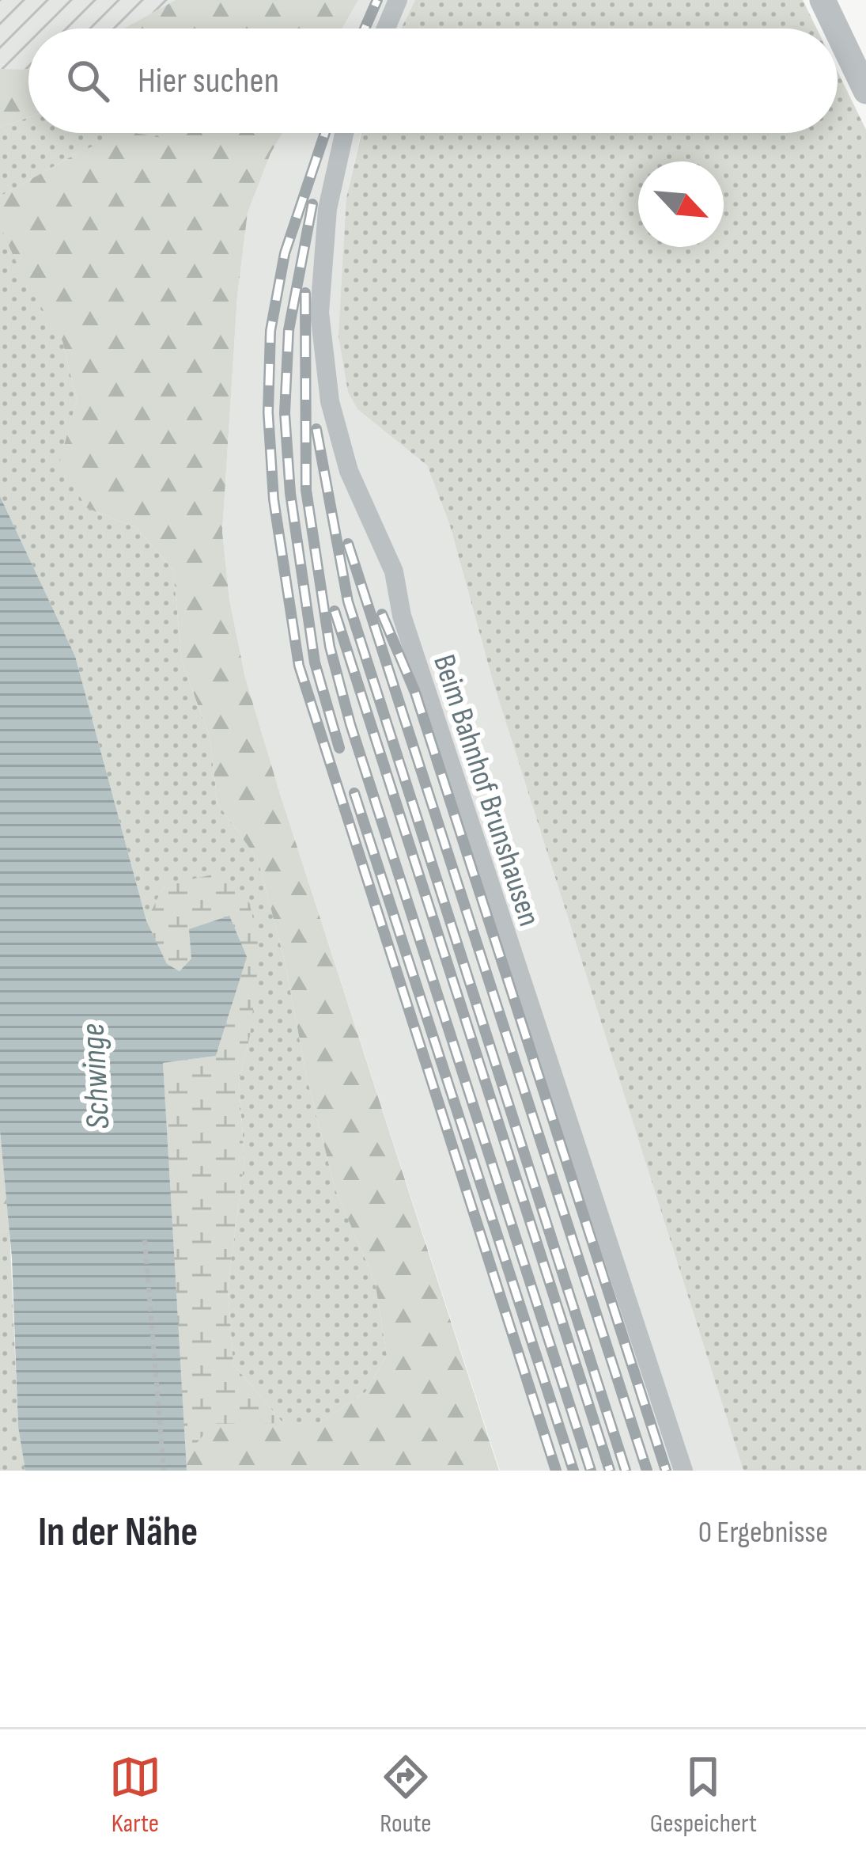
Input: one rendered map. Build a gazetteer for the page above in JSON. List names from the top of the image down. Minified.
{"streets":{"street":["Beim Bahnhof Brunshausen"]},"water":["Schwinge"],"north":"bottom right","page":{"search":"Hier suchen","heading":["In der Nähe","0 Ergebnisse"],"nav":["Karte","Route","Gespeichert"]}}
